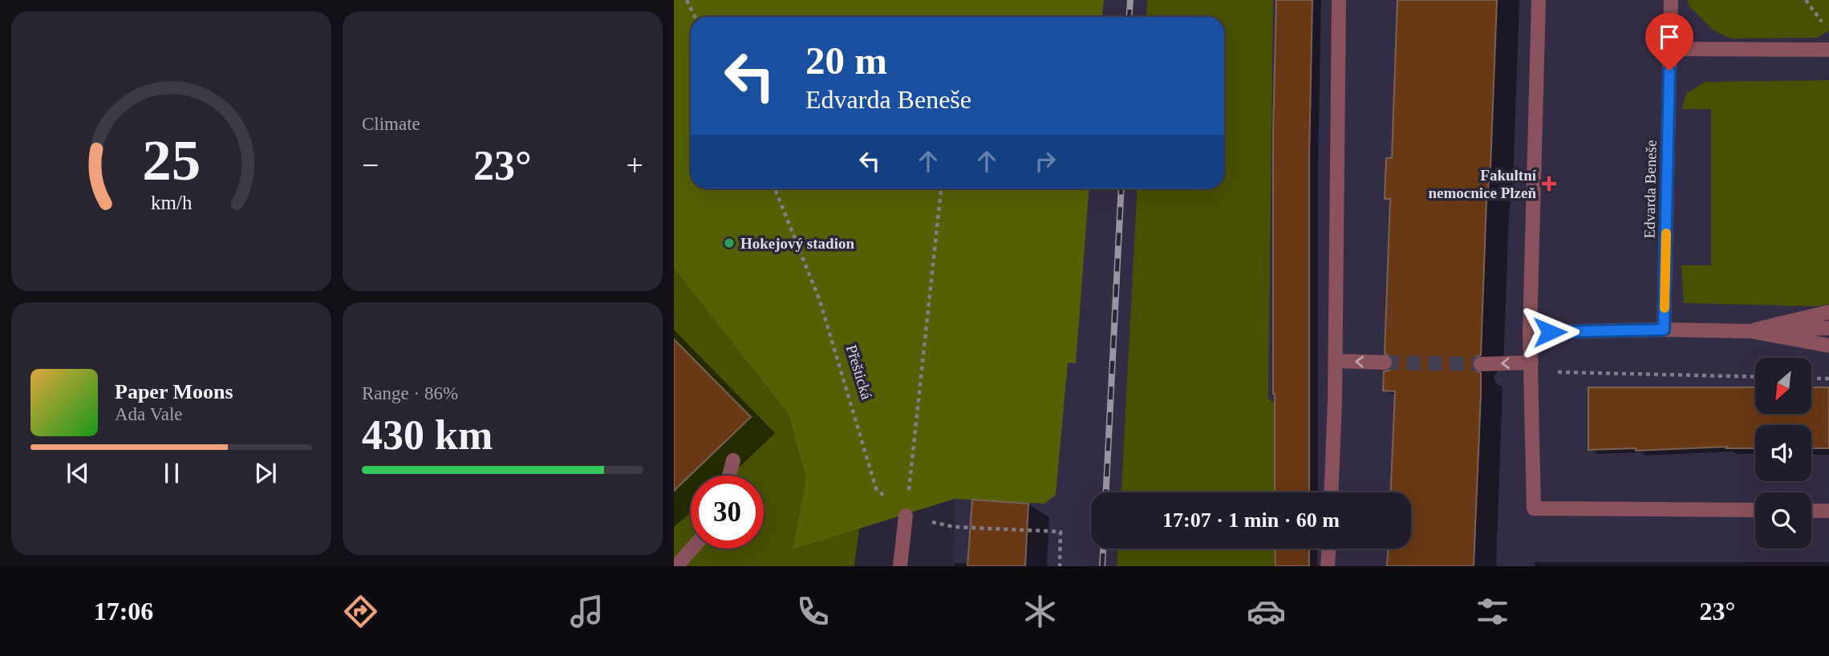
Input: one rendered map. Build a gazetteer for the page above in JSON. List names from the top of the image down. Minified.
{"streets":{"street":["Edvarda Beneše"],"path":["Přeštická"]},"places":{"health":["Fakultní nemocnice Plzeň"],"other":["Hokejový stadion"]},"north":"bottom left","page":{"tile":["Climate",["Range · 86%","430 km"]],"turn":["20 m","Edvarda Beneše"],"heat":["−","23°","+"],"song":["Paper Moons","Ada Vale"],"limit":"30","trip":"17:07 · 1 min · 60 m","tabs":["17:06","23°"],"gauge":["25","km/h"]}}
